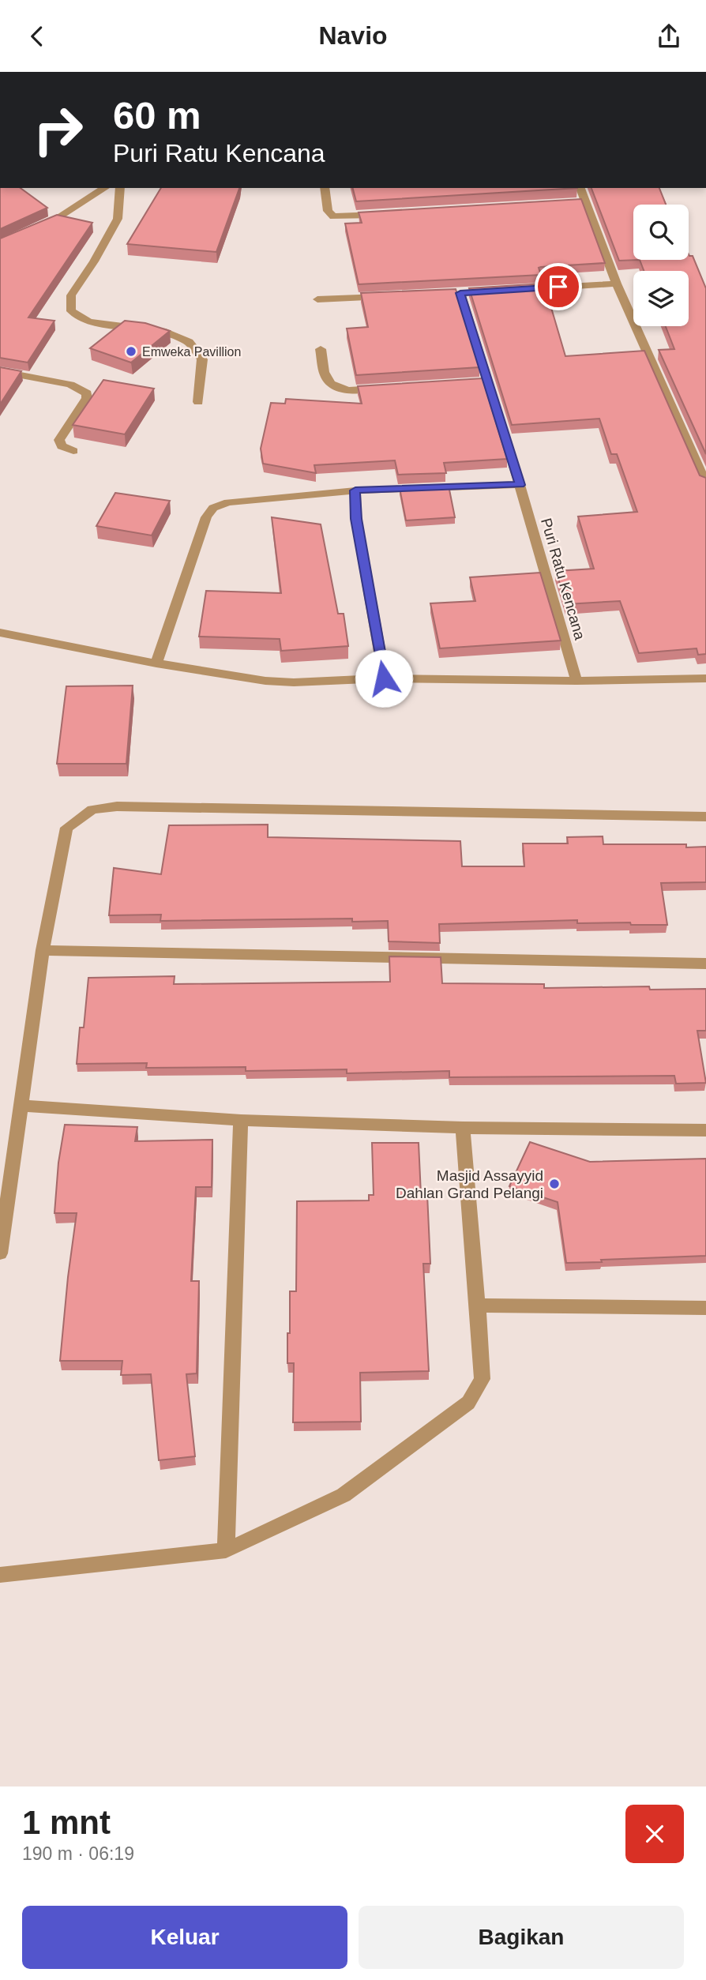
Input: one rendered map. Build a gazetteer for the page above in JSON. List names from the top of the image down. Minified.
{"streets":{"street":["Puri Ratu Kencana"]},"places":["Emweka Pavillion","Masjid Assayyid Dahlan Grand Pelangi"],"page":{"header":"Navio","turn":["60 m","Puri Ratu Kencana"],"heading":["1 mnt","190 m · 06:19"],"buttons":["Keluar","Bagikan"]}}
